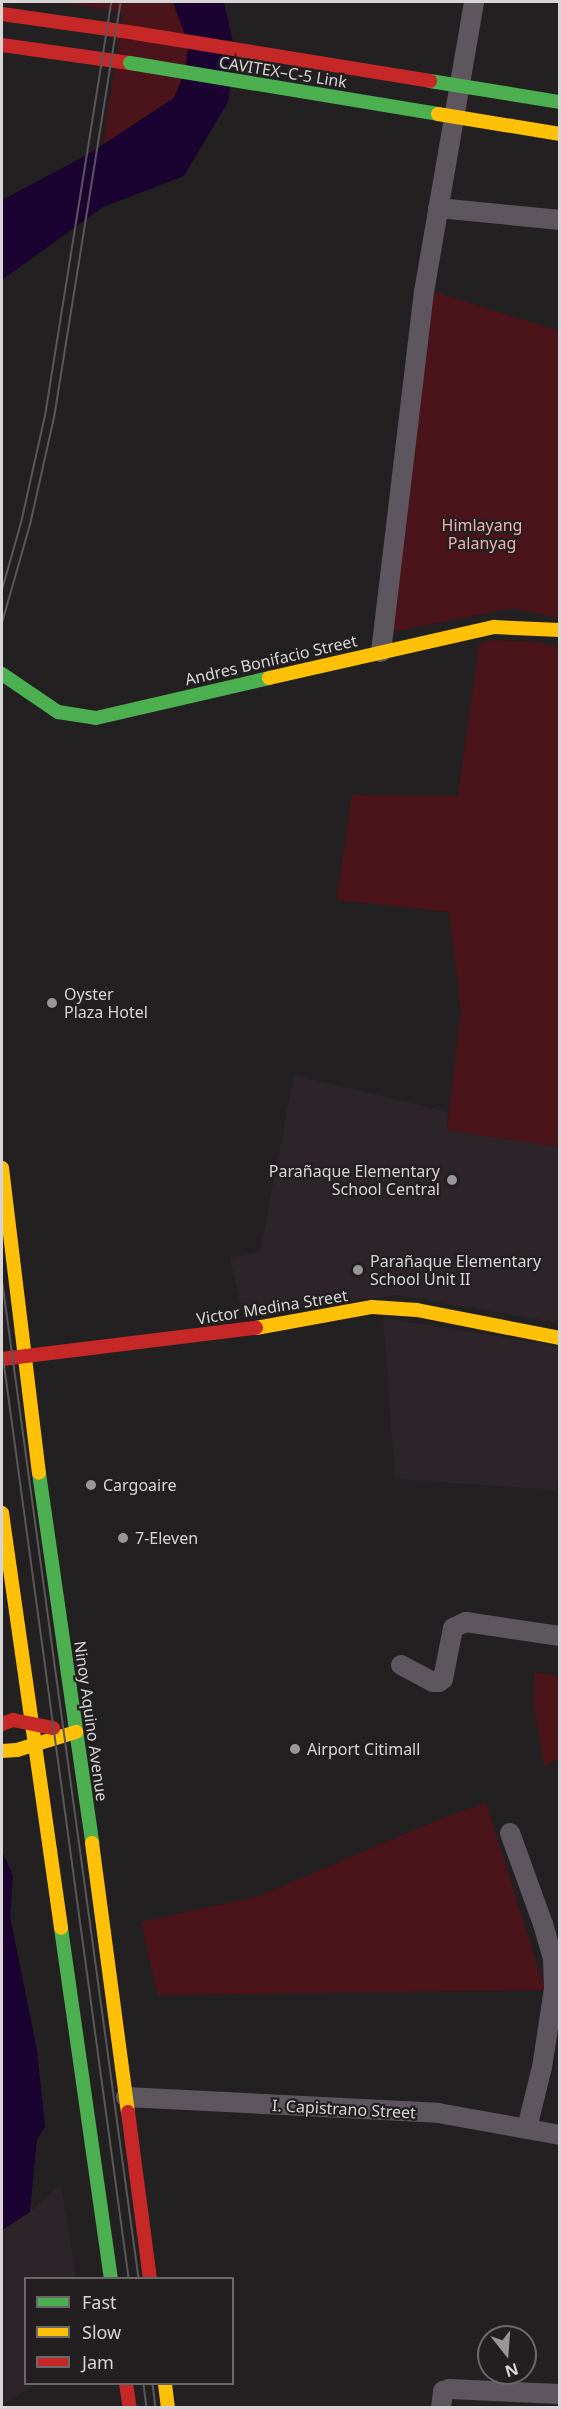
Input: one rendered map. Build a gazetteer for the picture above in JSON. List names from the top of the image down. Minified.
{"streets":{"main road":["CAVITEX–C-5 Link","Andres Bonifacio Street","Victor Medina Street","Ninoy Aquino Avenue"],"street":["I. Capistrano Street"]},"crossings":[["Victor Medina Street","Ninoy Aquino Avenue"],["Ninoy Aquino Avenue","I. Capistrano Street"]],"parks":["Himlayang Palanyag"],"places":["Oyster Plaza Hotel","Parañaque Elementary School Central","Parañaque Elementary School Unit II","Cargoaire","7-Eleven","Airport Citimall"],"legend":["Fast","Slow","Jam"],"north":"bottom"}
